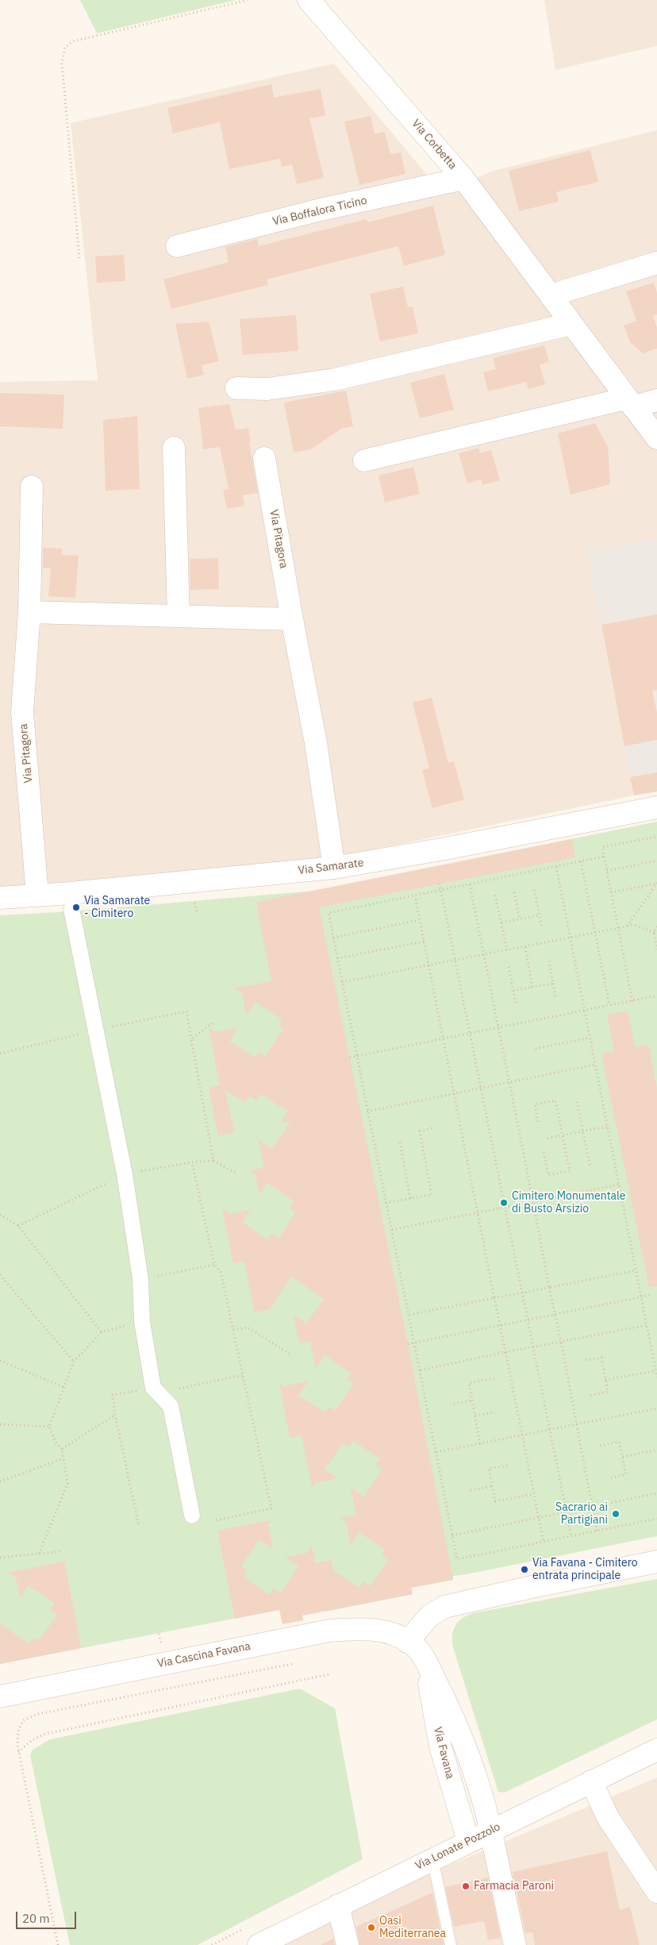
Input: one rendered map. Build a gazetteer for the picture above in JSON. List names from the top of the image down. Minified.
{"streets":{"street":["Via Corbetta","Via Boffalora Ticino","Via Pitagora","Via Samarate","Via Cascina Favana","Via Favana","Via Lonate Pozzolo"]},"crossings":[["Via Corbetta","Via Boffalora Ticino"],["Via Pitagora","Via Samarate"],["Via Cascina Favana","Via Favana"],["Via Favana","Via Lonate Pozzolo"]],"places":["Via Samarate - Cimitero","Cimitero Monumentale di Busto Arsizio","Sacrario ai Partigiani","Via Favana - Cimitero entrata principale","Farmacia Paroni","Oasi Mediterranea"],"scale_bar":"20 m"}
